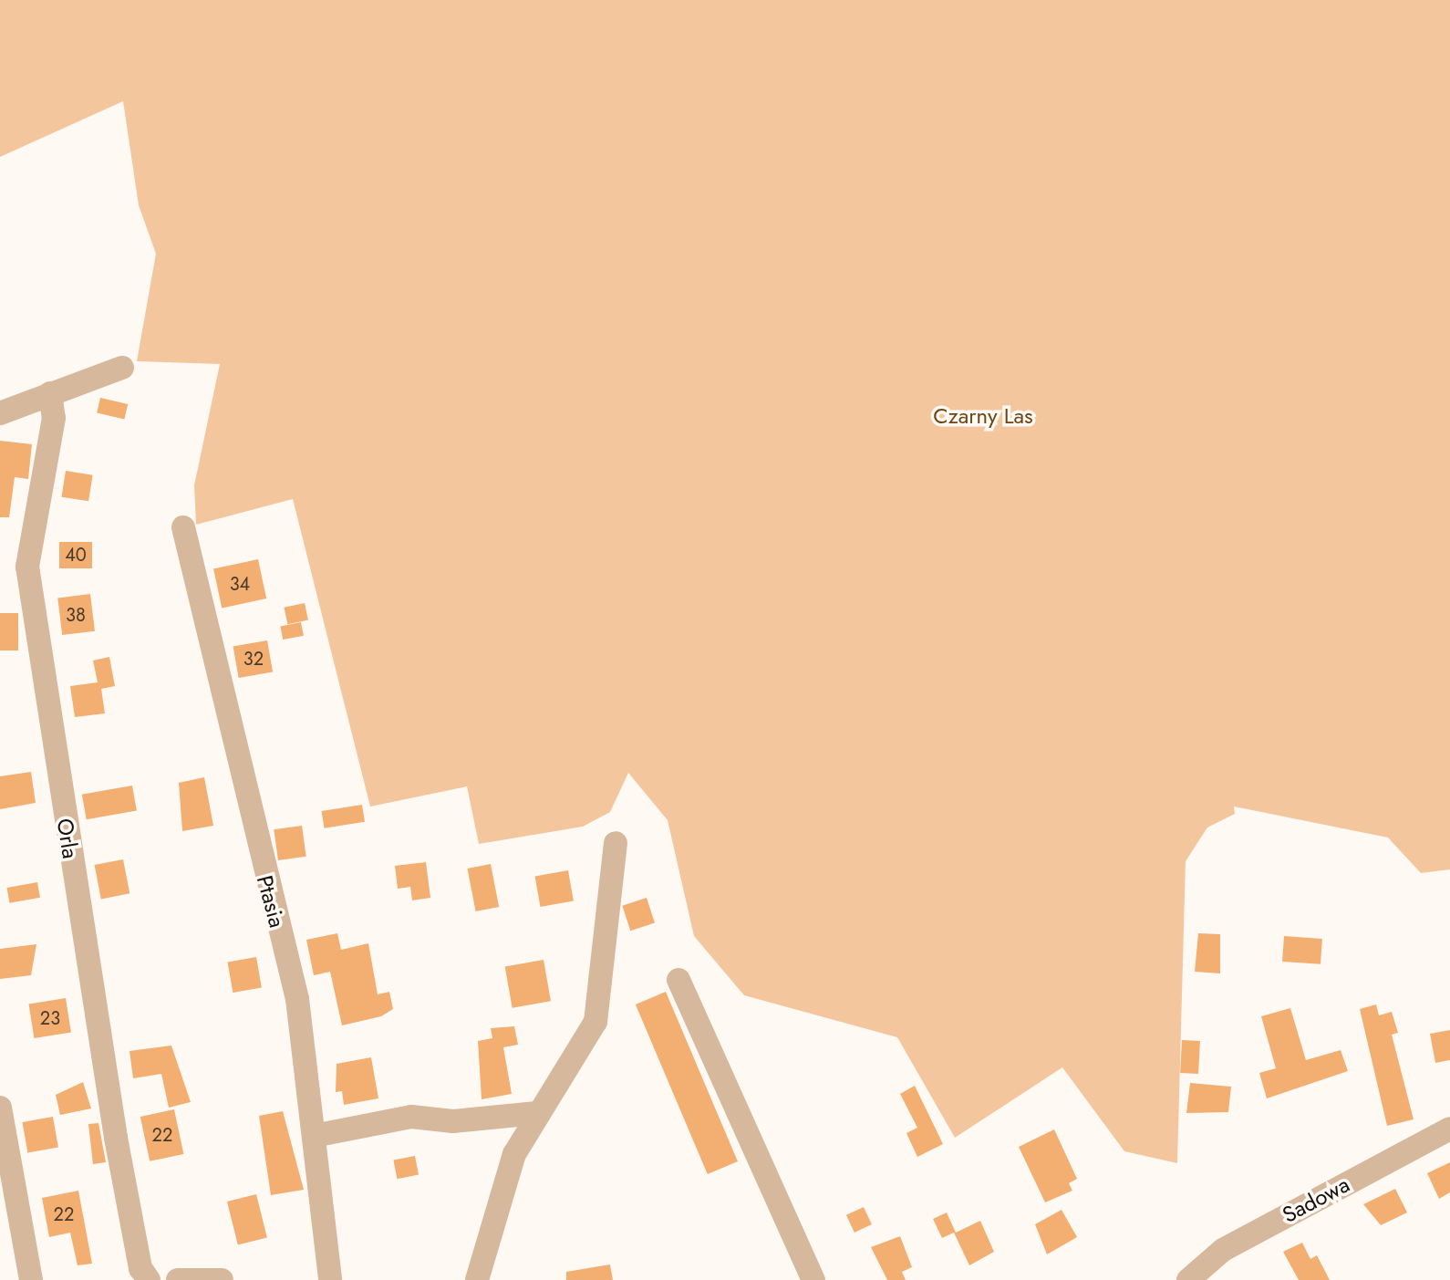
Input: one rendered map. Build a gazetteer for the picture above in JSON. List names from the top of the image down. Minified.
{"streets":{"street":["Orla","Ptasia","Sadowa"]},"parks":["Czarny Las"],"house_numbers":["40","34","38","32","23","22","22"]}
